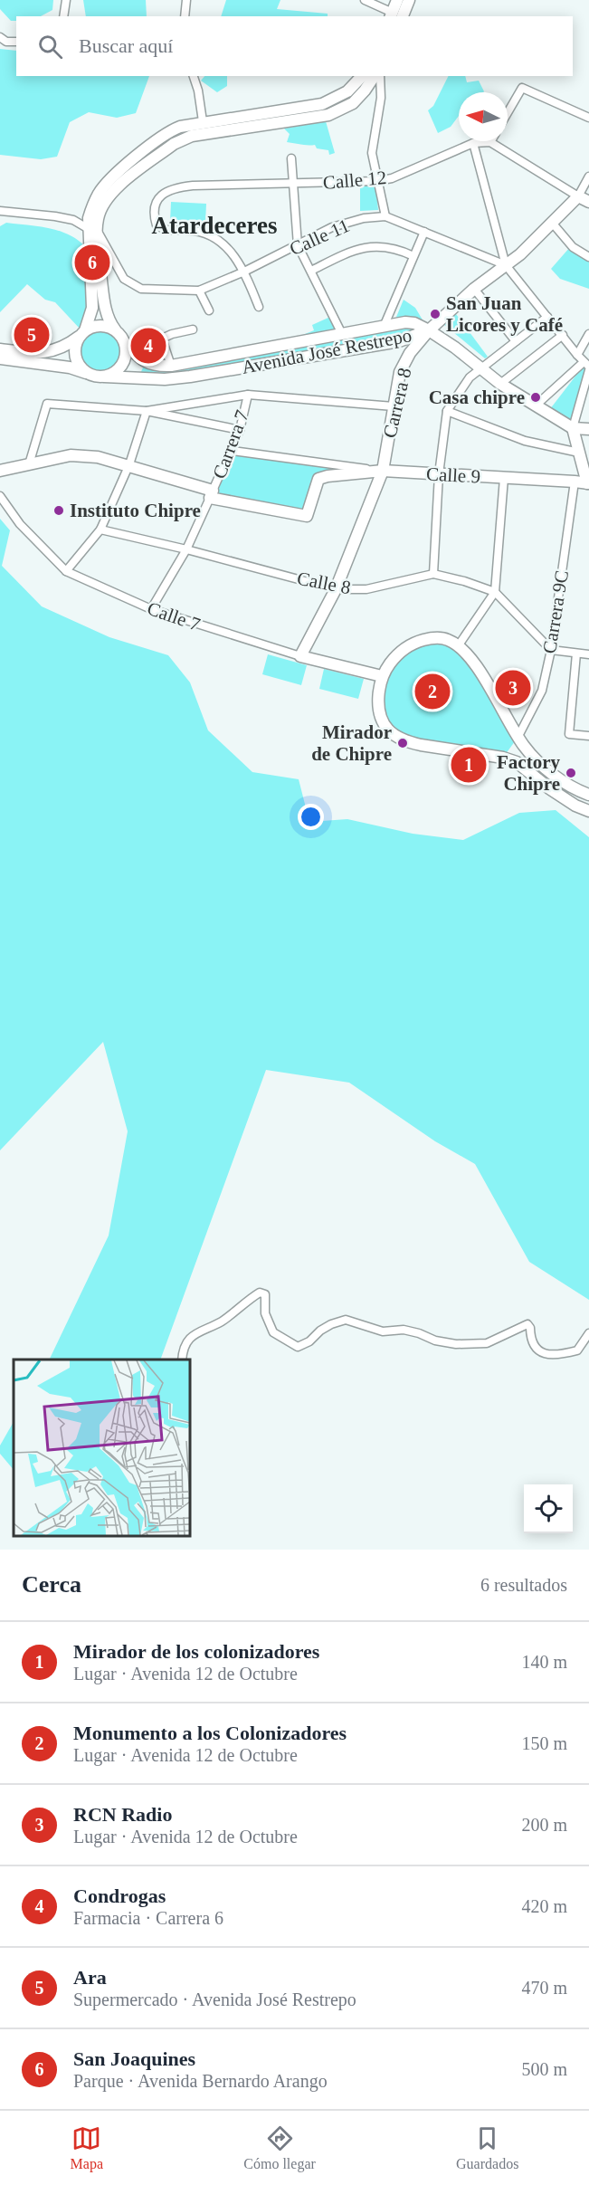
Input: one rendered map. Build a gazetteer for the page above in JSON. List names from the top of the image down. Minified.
{"streets":{"main road":["Avenida José Restrepo","Carrera 8","Calle 9","Calle 7"],"street":["Calle 12","Calle 11","Carrera 7","Calle 8","Carrera 9C"]},"crossings":[["Calle 12","Calle 11"],["Calle 11","Carrera 8"],["Avenida José Restrepo","Carrera 8"],["Carrera 8","Calle 9"],["Carrera 8","Calle 8"],["Carrera 8","Calle 7"],["Carrera 7","Calle 9"],["Carrera 7","Calle 8"],["Carrera 7","Calle 7"],["Calle 9","Carrera 9C"],["Calle 8","Carrera 9C"]],"districts":["Atardeceres"],"places":["San Juan Licores y Café","Casa chipre","Instituto Chipre","Mirador de Chipre","Factory Chipre"],"north":"left","page":{"search":"Buscar aquí","pins":["6","5","4","3","2","1"],"heading":["Cerca","6 resultados"],"list":[{"mark":"1","name":"Mirador de los colonizadores","note":"Lugar · Avenida 12 de Octubre","value":"140 m"},{"mark":"2","name":"Monumento a los Colonizadores","note":"Lugar · Avenida 12 de Octubre","value":"150 m"},{"mark":"3","name":"RCN Radio","note":"Lugar · Avenida 12 de Octubre","value":"200 m"},{"mark":"4","name":"Condrogas","note":"Farmacia · Carrera 6","value":"420 m"},{"mark":"5","name":"Ara","note":"Supermercado · Avenida José Restrepo","value":"470 m"},{"mark":"6","name":"San Joaquines","note":"Parque · Avenida Bernardo Arango","value":"500 m"}],"nav":["Mapa","Cómo llegar","Guardados"]}}
